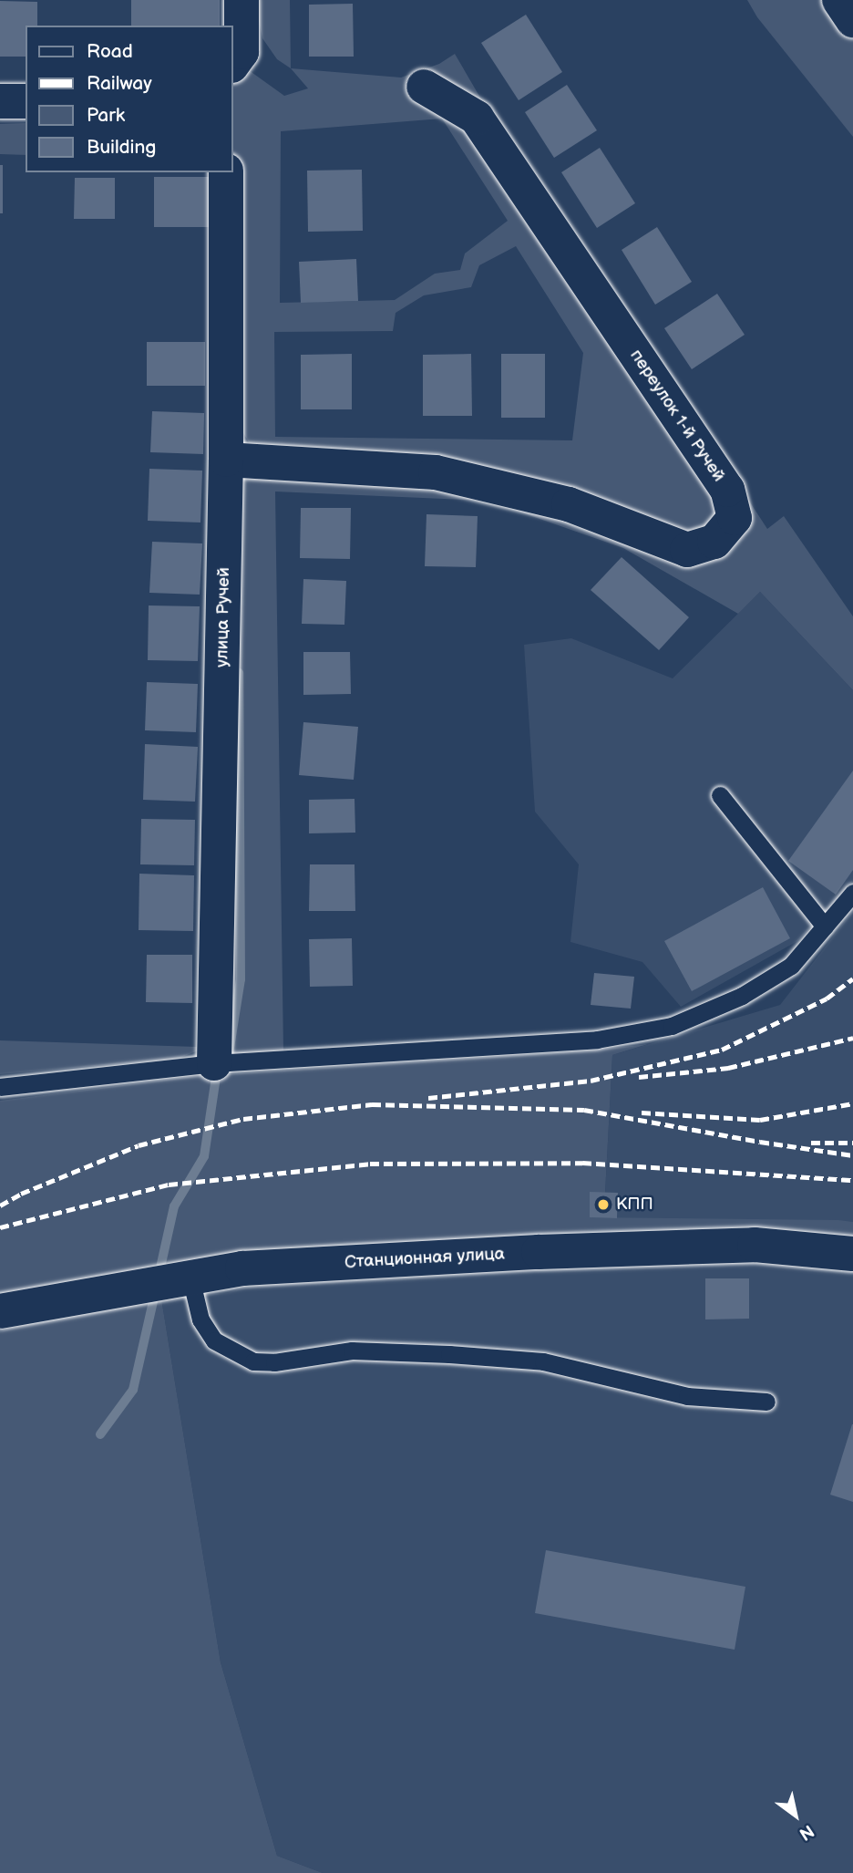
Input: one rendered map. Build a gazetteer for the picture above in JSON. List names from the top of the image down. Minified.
{"streets":{"street":["переулок 1-й Ручей","улица Ручей","Станционная улица"]},"crossings":[["переулок 1-й Ручей","улица Ручей"]],"places":["КПП"],"legend":["Road","Railway","Park","Building"],"north":"bottom right"}
